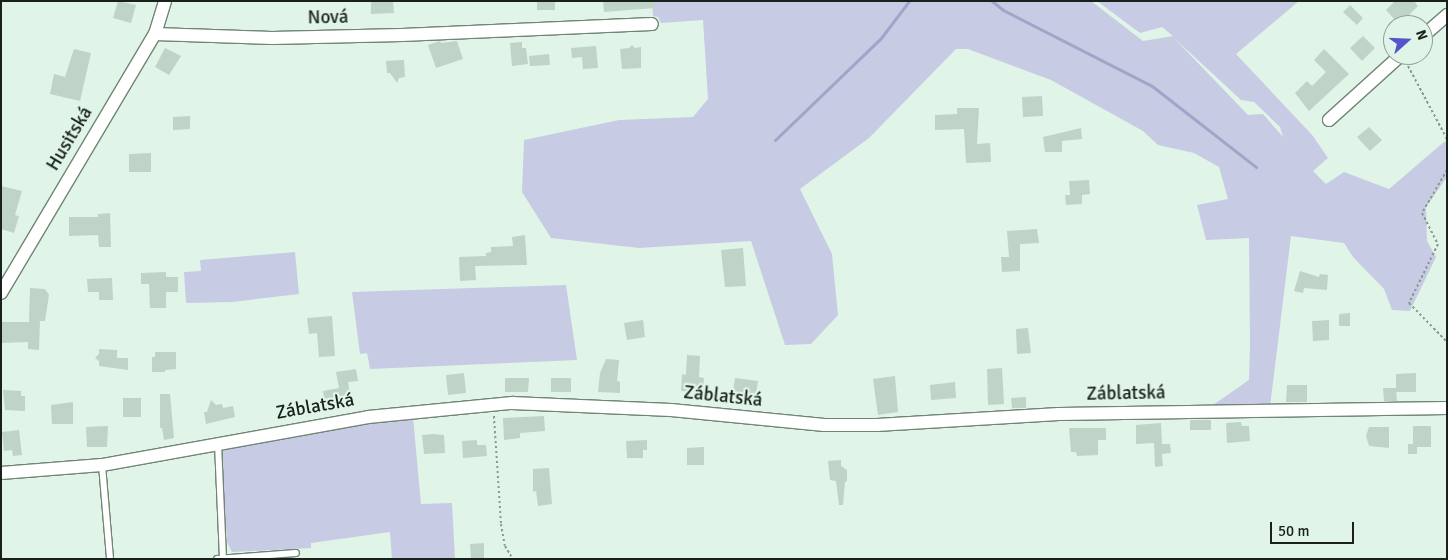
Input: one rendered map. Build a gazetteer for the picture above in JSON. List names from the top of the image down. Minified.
{"streets":{"street":["Nová","Husitská","Záblatská"]},"crossings":[["Nová","Husitská"]],"scale_bar":"50 m","north":"right"}
